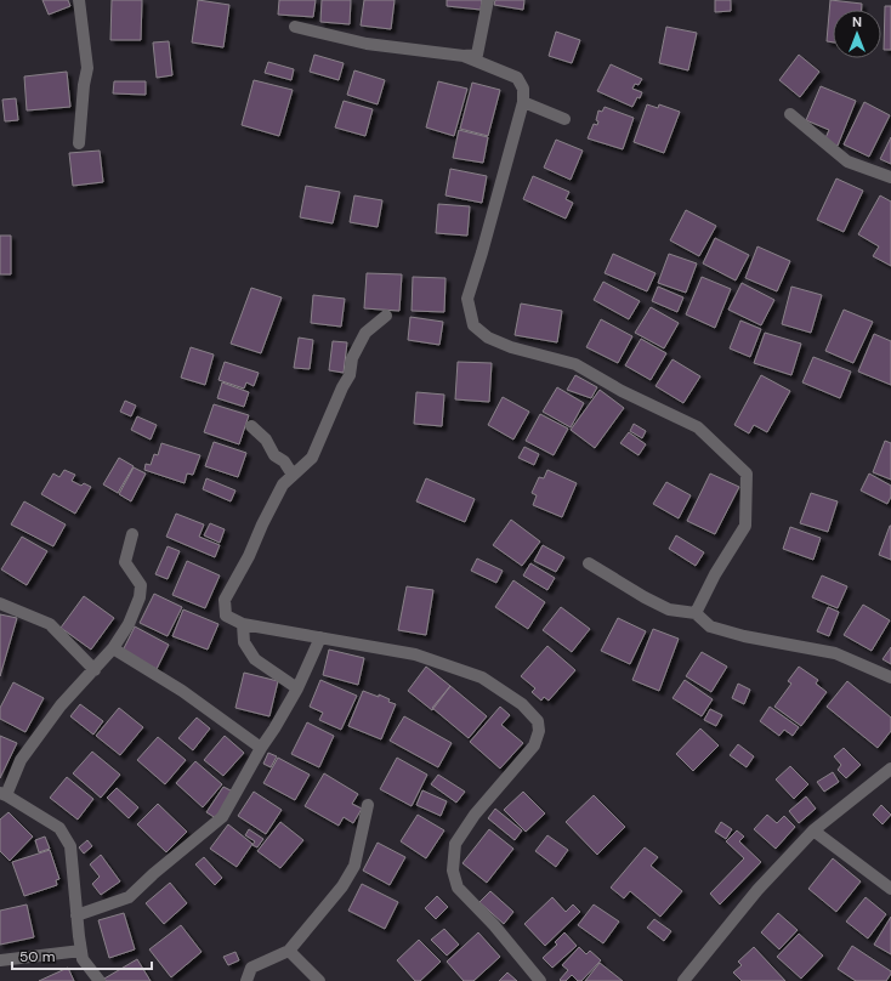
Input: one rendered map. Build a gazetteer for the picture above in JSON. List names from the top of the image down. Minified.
{"scale_bar":"50 m","north":"top"}
